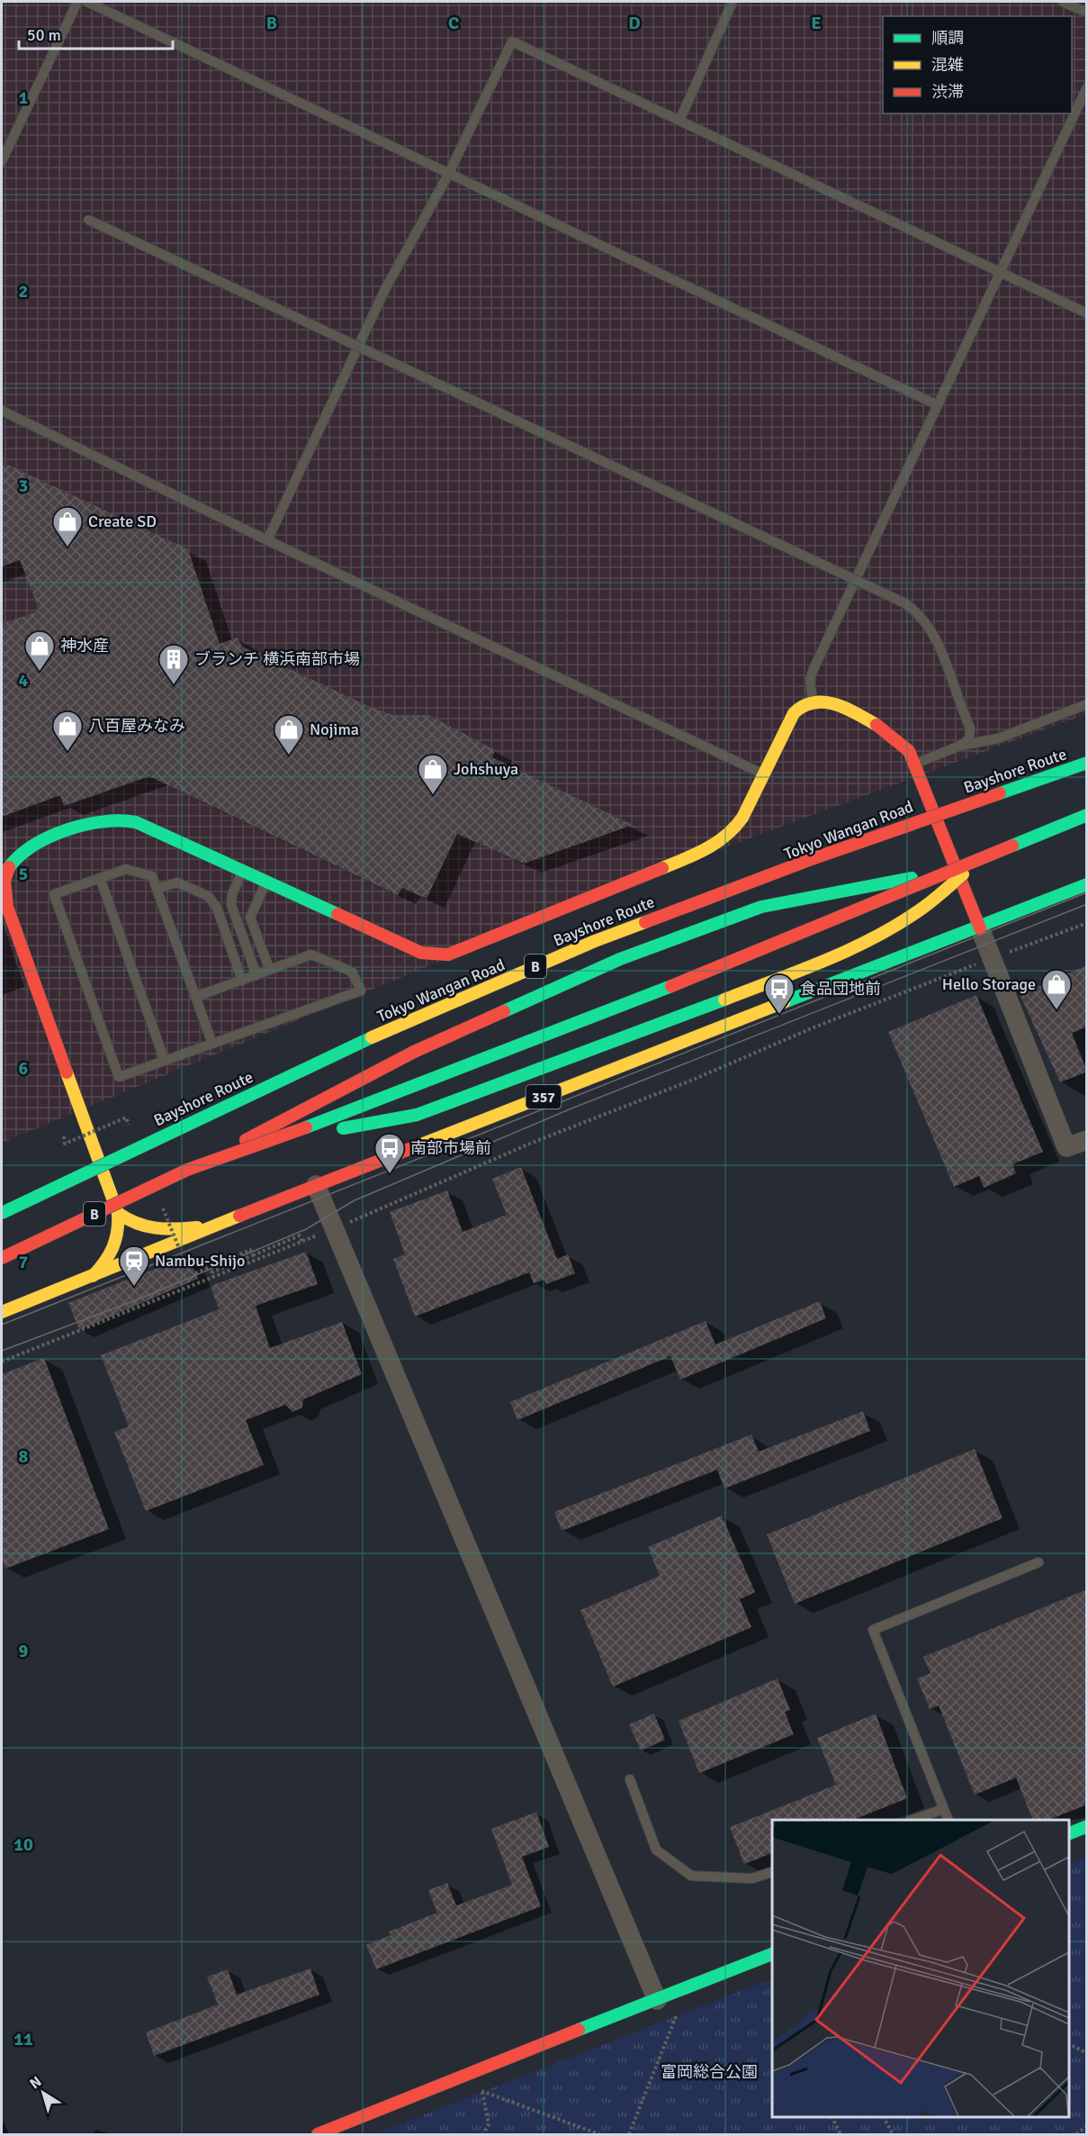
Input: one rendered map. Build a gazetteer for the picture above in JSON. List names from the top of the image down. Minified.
{"streets":{"main road":["Bayshore Route","Tokyo Wangan Road","B","357"]},"crossings":[["Bayshore Route","Tokyo Wangan Road"]],"parks":["富岡総合公園"],"places":{"shop":["Create SD","神水産","八百屋みなみ","Nojima","Johshuya","Hello Storage"],"building":["ブランチ 横浜南部市場"],"bus stop":["食品団地前","南部市場前"],"station":["Nambu-Shijo"]},"legend":["順調","混雑","渋滞"],"scale_bar":"50 m","north":"top left","grid":{"columns":["B","C","D","E"],"rows":["1","2","3","4","5","6","7","8","9","10","11"]}}
